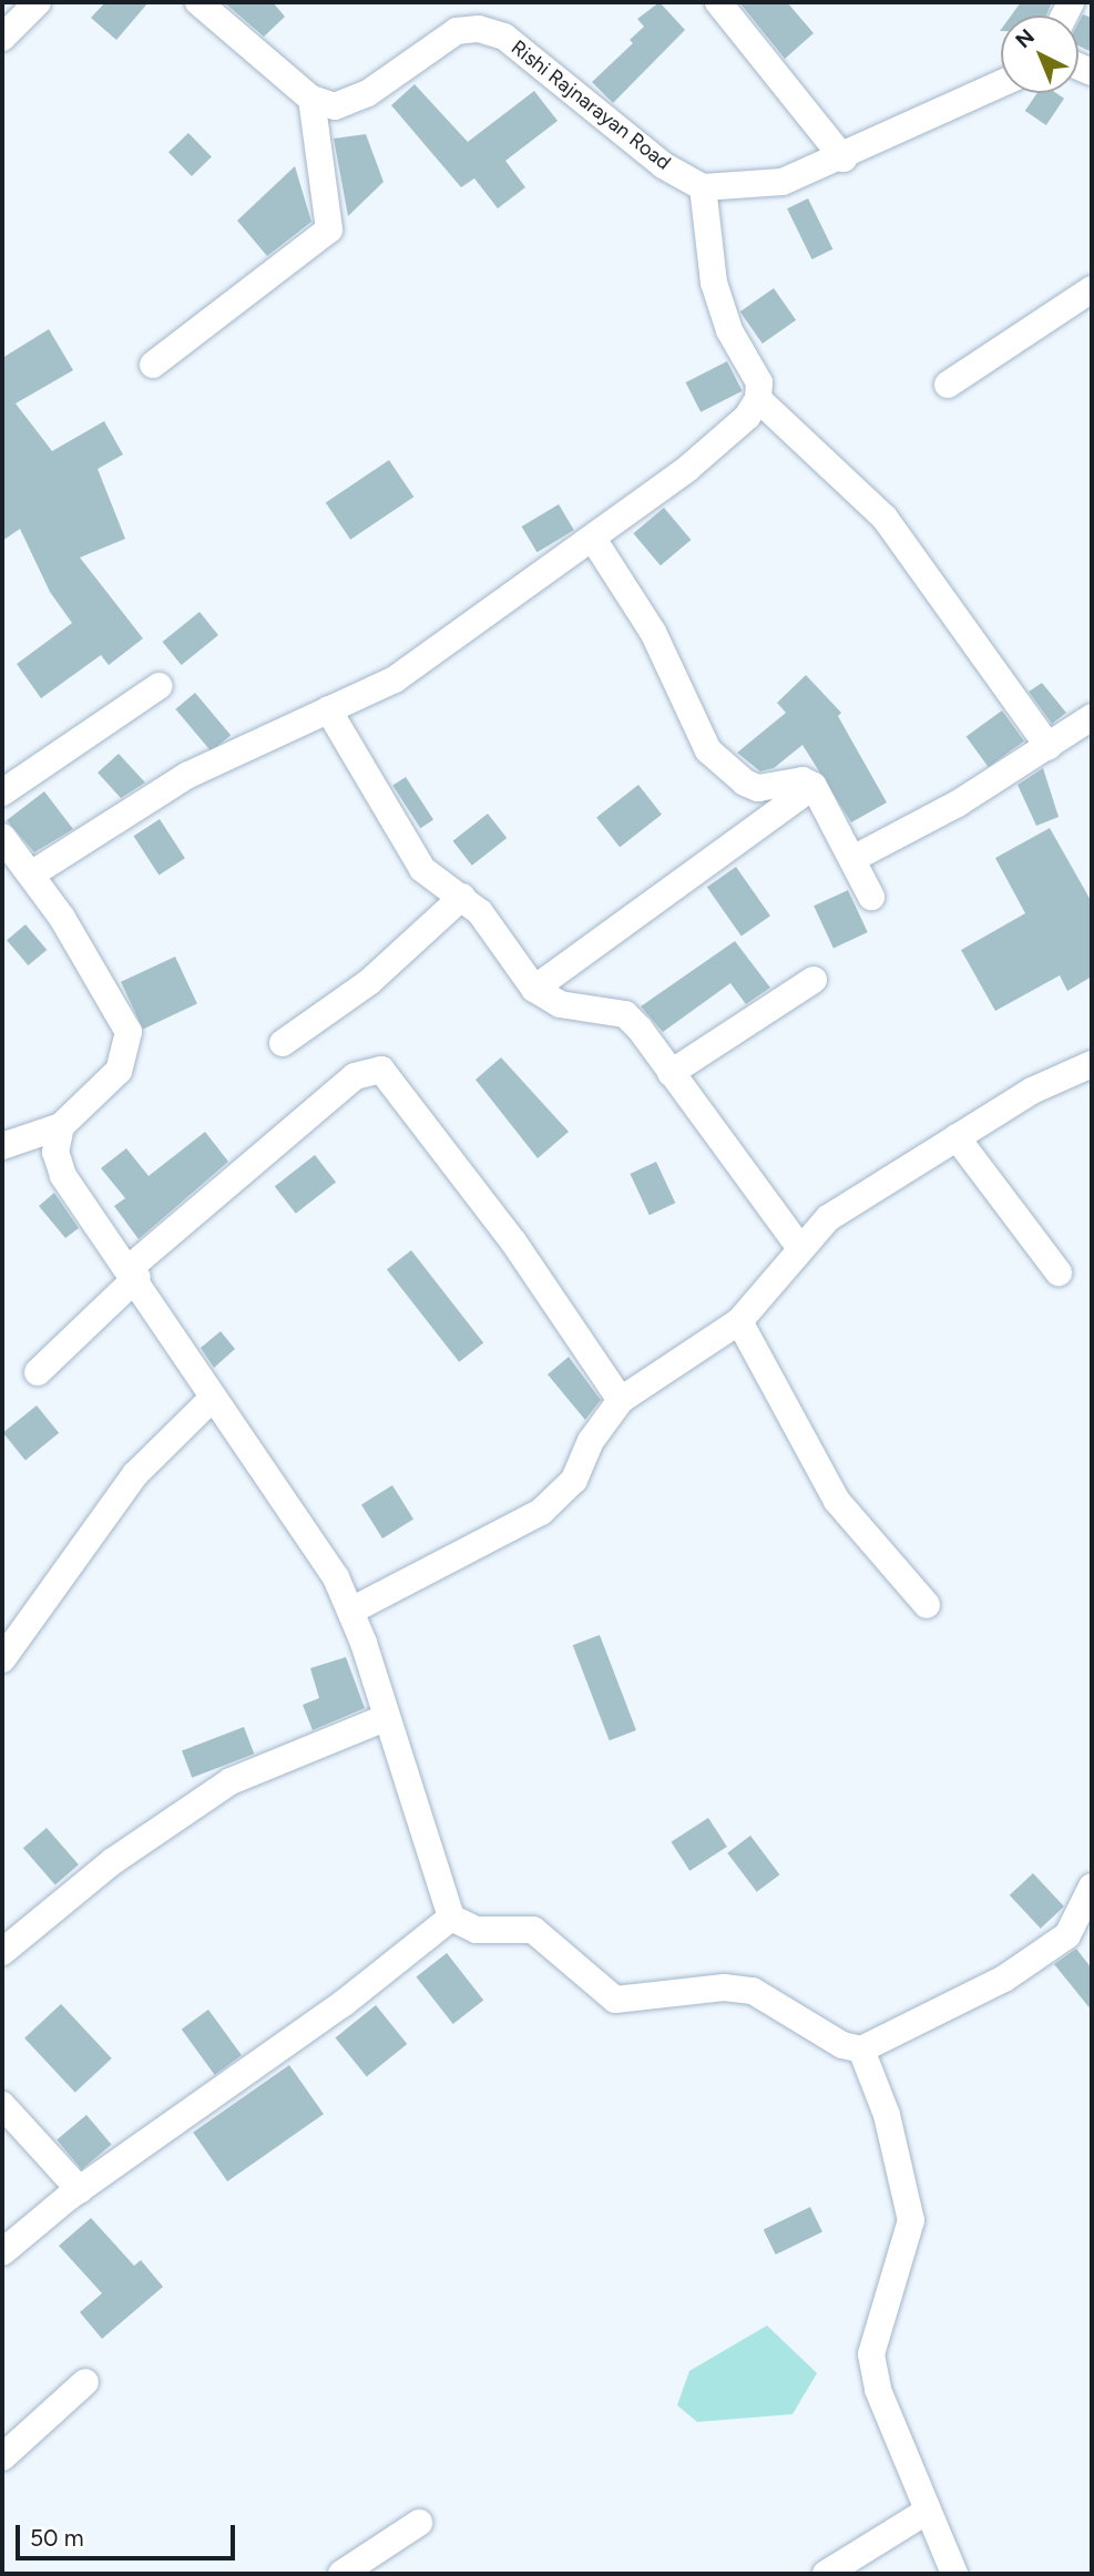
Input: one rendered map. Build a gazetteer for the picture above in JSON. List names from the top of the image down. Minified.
{"streets":{"street":["Rishi Rajnarayan Road"]},"scale_bar":"50 m","north":"top left"}
